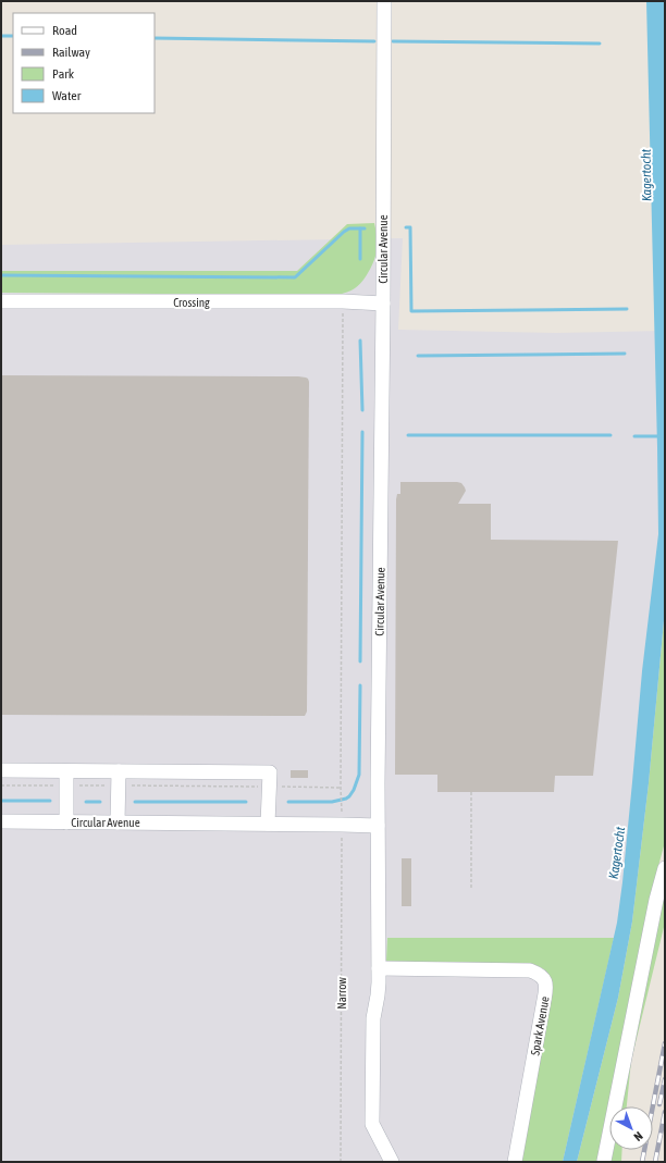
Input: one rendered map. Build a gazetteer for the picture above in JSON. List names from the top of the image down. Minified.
{"streets":{"street":["Circular Avenue","Crossing","Spark Avenue"],"path":["Narrow"]},"crossings":[["Circular Avenue","Crossing"],["Circular Avenue","Narrow"]],"water":["Kagertocht"],"legend":["Road","Railway","Park","Water"],"north":"bottom right"}
